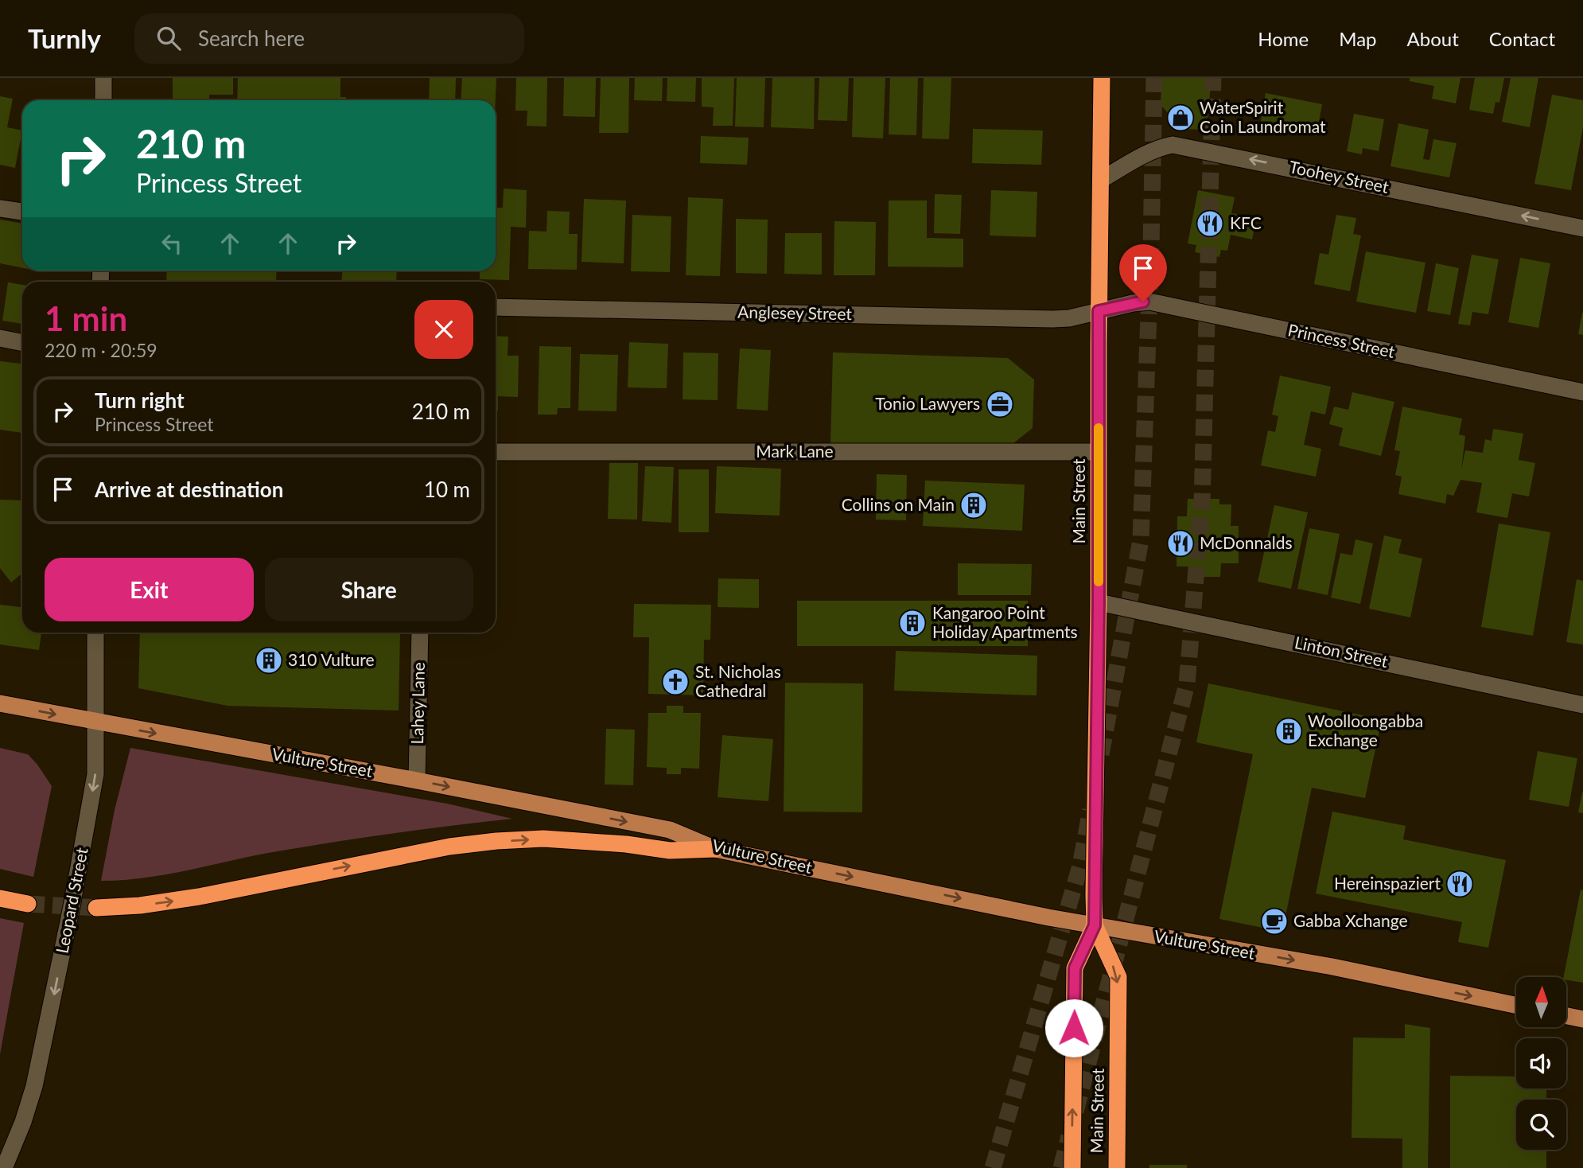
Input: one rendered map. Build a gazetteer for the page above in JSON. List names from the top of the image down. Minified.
{"streets":{"highway":["Main Street"],"main road":["Vulture Street"],"street":["Toohey Street","Anglesey Street","Princess Street","Mark Lane","Linton Street","Lahey Lane","Leopard Street"]},"crossings":[["Toohey Street","Main Street"],["Anglesey Street","Princess Street"],["Anglesey Street","Main Street"],["Princess Street","Main Street"],["Mark Lane","Main Street"],["Main Street","Linton Street"],["Main Street","Vulture Street"],["Lahey Lane","Vulture Street"],["Vulture Street","Leopard Street"]],"one_way":["Toohey Street","Vulture Street","Leopard Street"],"places":{"shop":["WaterSpirit Coin Laundromat"],"restaurant":["KFC","McDonnalds","Hereinspaziert"],"office":["Tonio Lawyers"],"building":["Collins on Main","Kangaroo Point Holiday Apartments","310 Vulture","Woolloongabba Exchange"],"church":["St. Nicholas Cathedral"],"cafe":["Gabba Xchange"]},"north":"top","page":{"header":"Turnly","search":"Search here","nav":["Home","Map","About","Contact"],"turn":["210 m","Princess Street"],"heading":["1 min","220 m · 20:59"],"list":[{"name":"Turn right","note":"Princess Street","value":"210 m"},{"name":"Arrive at destination","value":"10 m"}],"buttons":["Exit","Share"]}}
